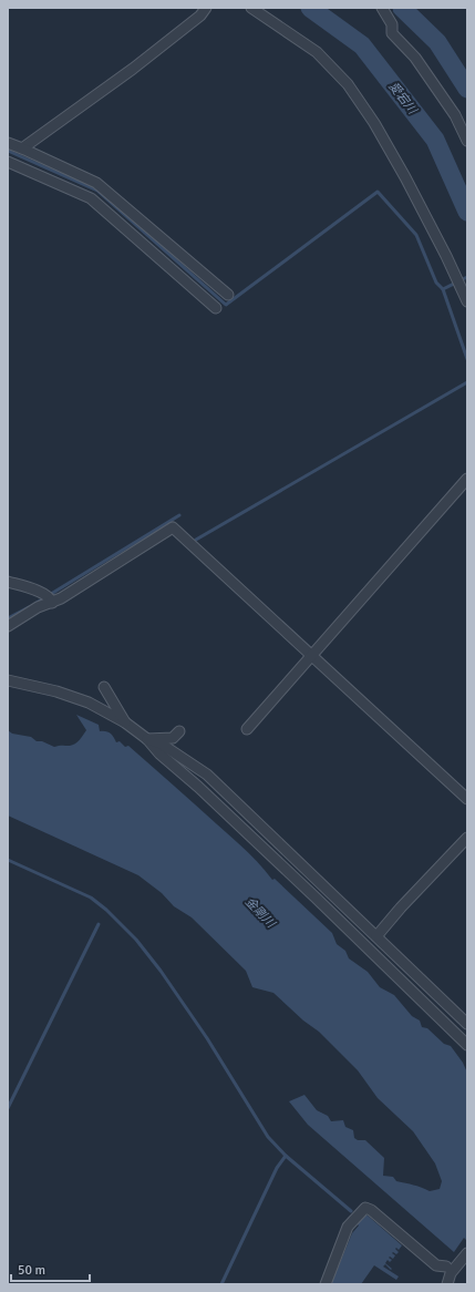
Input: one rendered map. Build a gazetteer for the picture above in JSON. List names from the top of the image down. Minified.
{"water":["愛宕川","金剛川"],"scale_bar":"50 m"}
